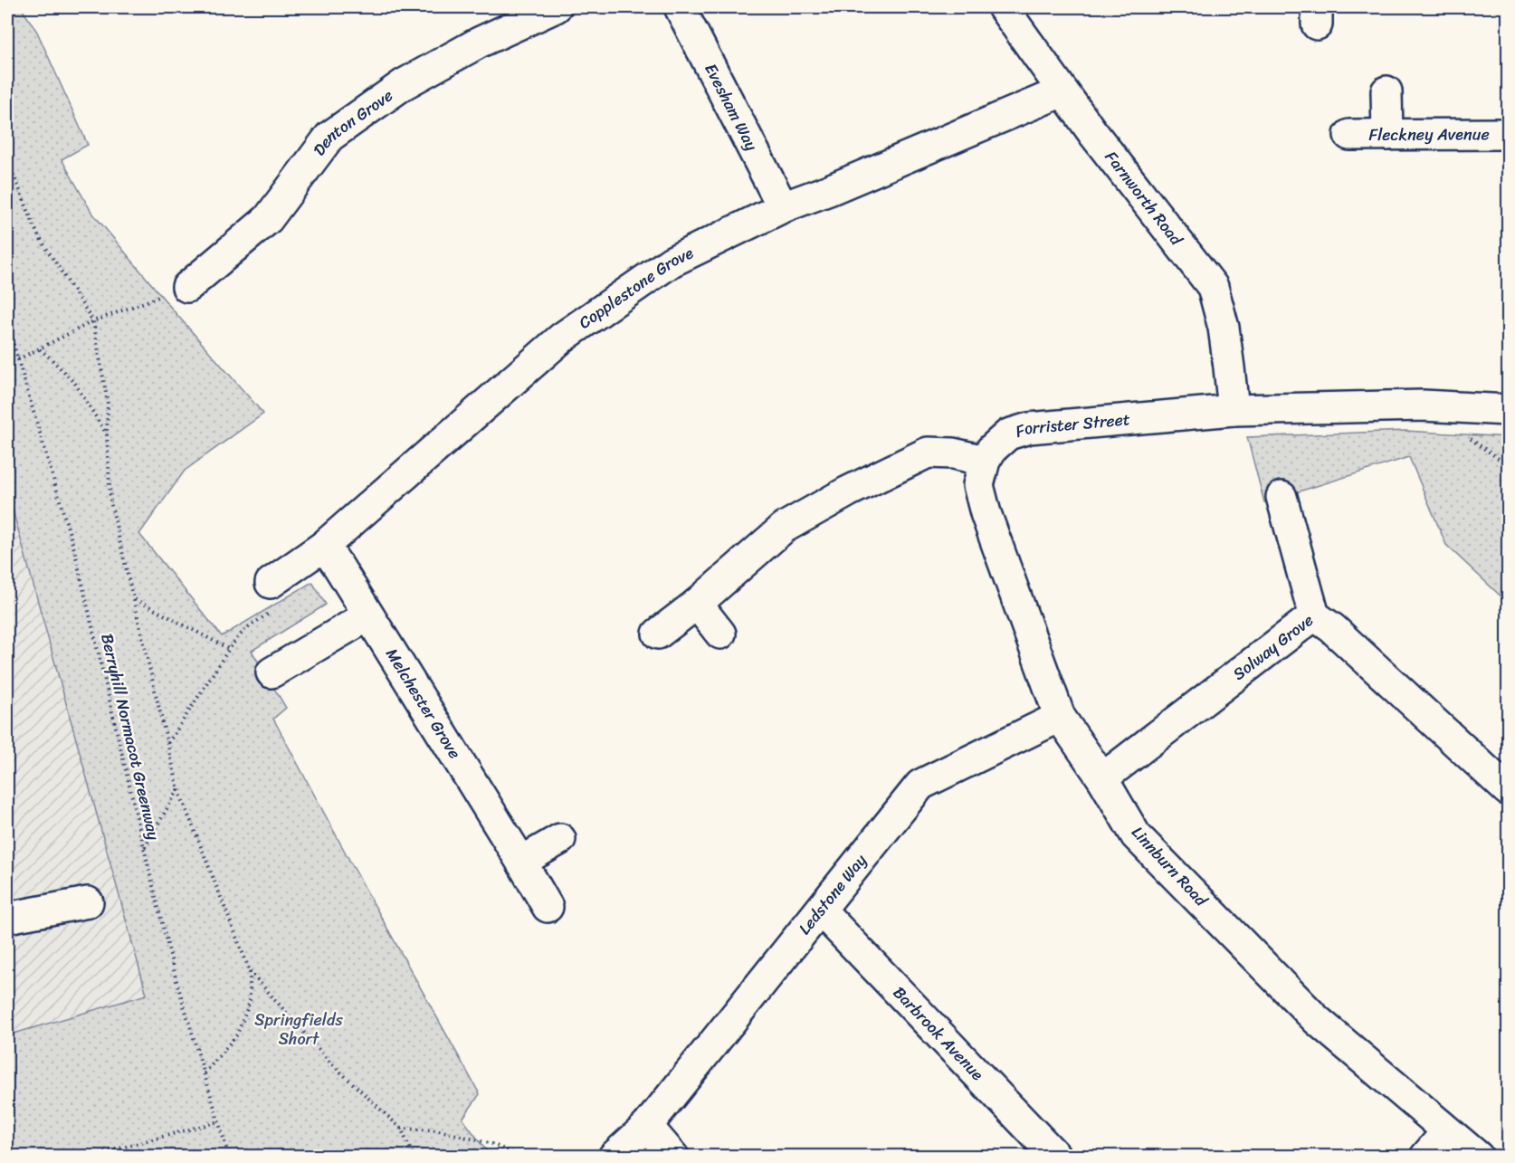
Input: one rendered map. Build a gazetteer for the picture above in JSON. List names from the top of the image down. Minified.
{"streets":{"street":["Evesham Way","Denton Grove","Fleckney Avenue","Farnworth Road","Copplestone Grove","Forrister Street","Solway Grove","Melchester Grove","Linnburn Road","Ledstone Way","Barbrook Avenue"],"path":["Berryhill Normacot Greenway"]},"crossings":[["Evesham Way","Copplestone Grove"],["Farnworth Road","Copplestone Grove"],["Farnworth Road","Forrister Street"],["Copplestone Grove","Melchester Grove"],["Forrister Street","Linnburn Road"],["Solway Grove","Linnburn Road"],["Linnburn Road","Ledstone Way"],["Ledstone Way","Barbrook Avenue"]],"parks":["Springfields Short"]}
